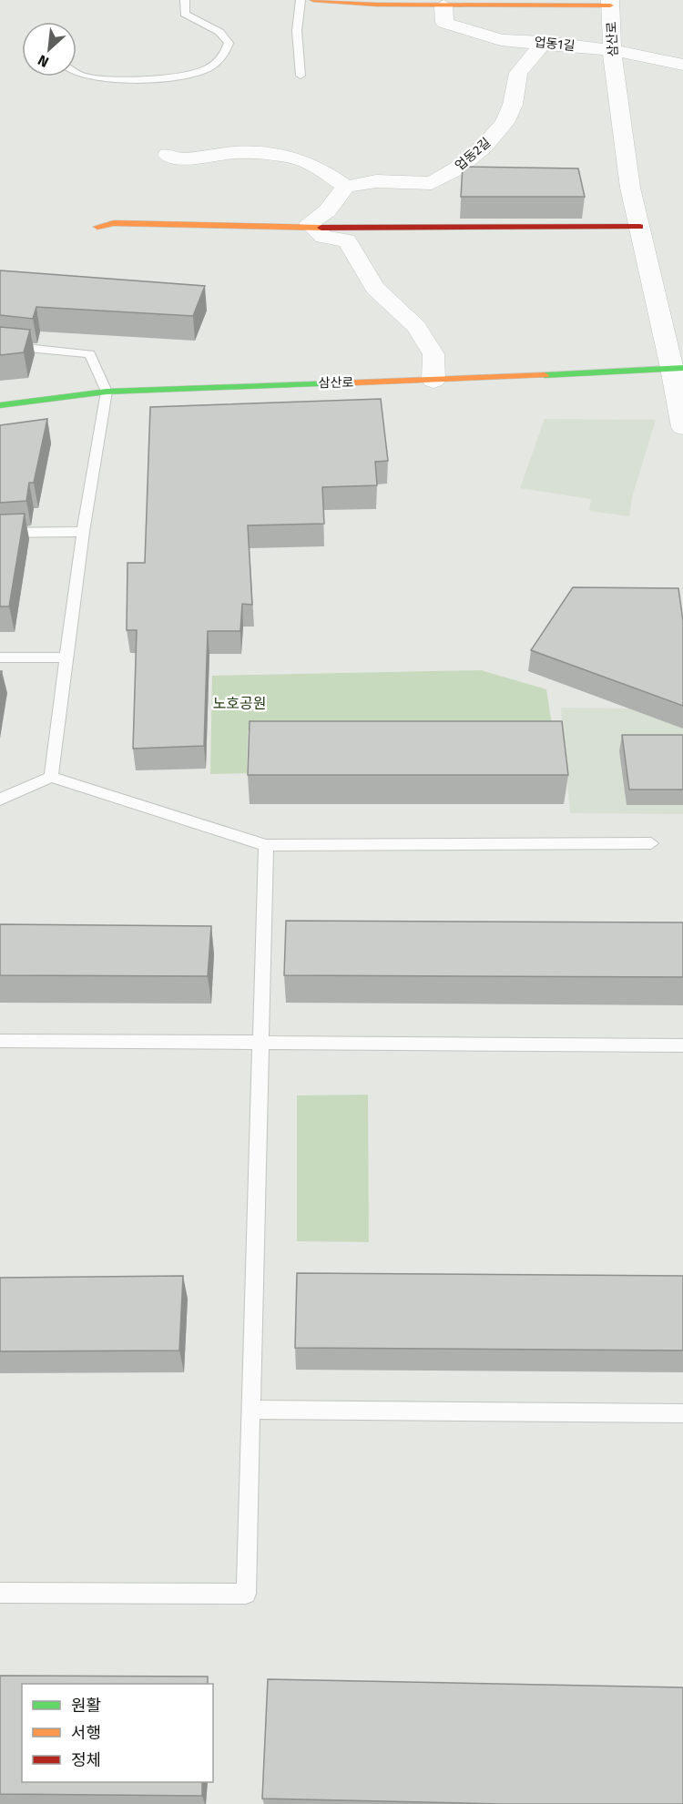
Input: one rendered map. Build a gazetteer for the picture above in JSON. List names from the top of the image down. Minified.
{"streets":{"street":["삼산로","업동1길","업동2길"]},"crossings":[["삼산로","업동1길"],["업동1길","업동2길"]],"parks":["노호공원"],"legend":["원활","서행","정체"],"north":"bottom left"}
